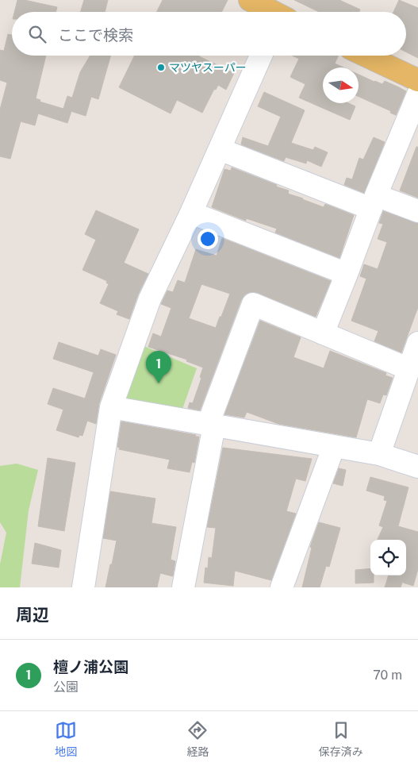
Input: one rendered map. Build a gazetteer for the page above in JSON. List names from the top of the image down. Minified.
{"places":["マツヤスーパー"],"north":"right","page":{"search":"ここで検索","pins":"1","heading":"周辺","list":[{"mark":"1","name":"檀ノ浦公園","note":"公園","value":"70 m"}],"nav":["地図","経路","保存済み"]}}
